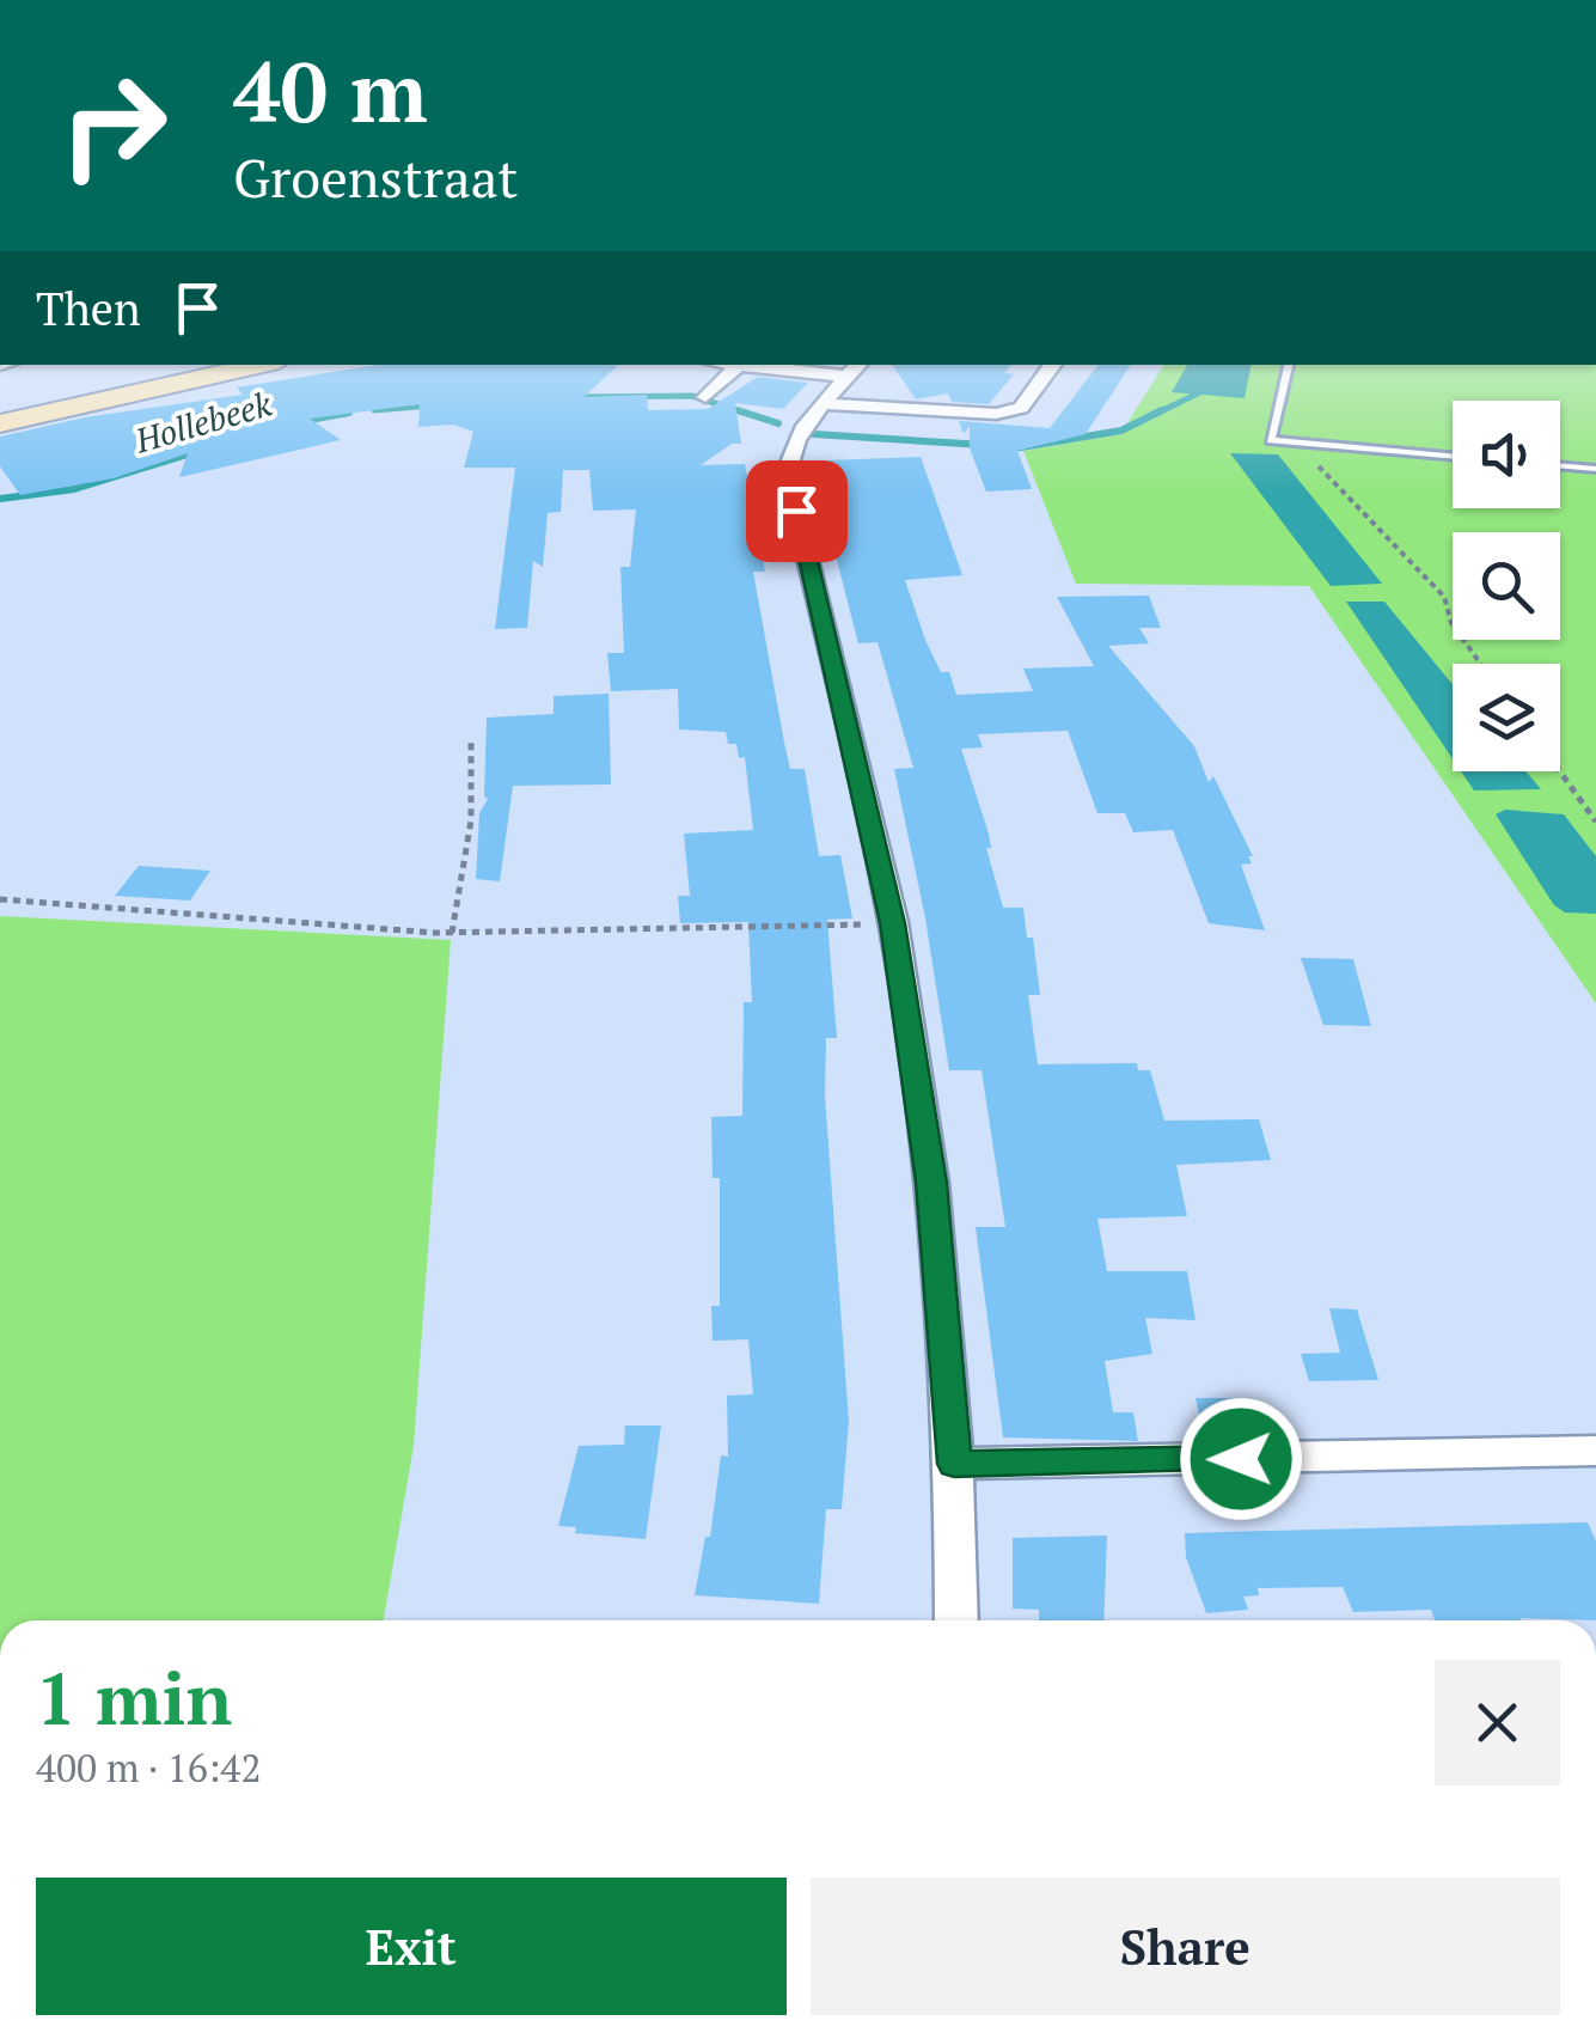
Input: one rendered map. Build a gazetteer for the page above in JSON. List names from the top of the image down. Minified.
{"water":["Hollebeek"],"page":{"turn":["40 m","Groenstraat"],"then":"Then","heading":["1 min","400 m · 16:42"],"buttons":["Exit","Share"]}}
